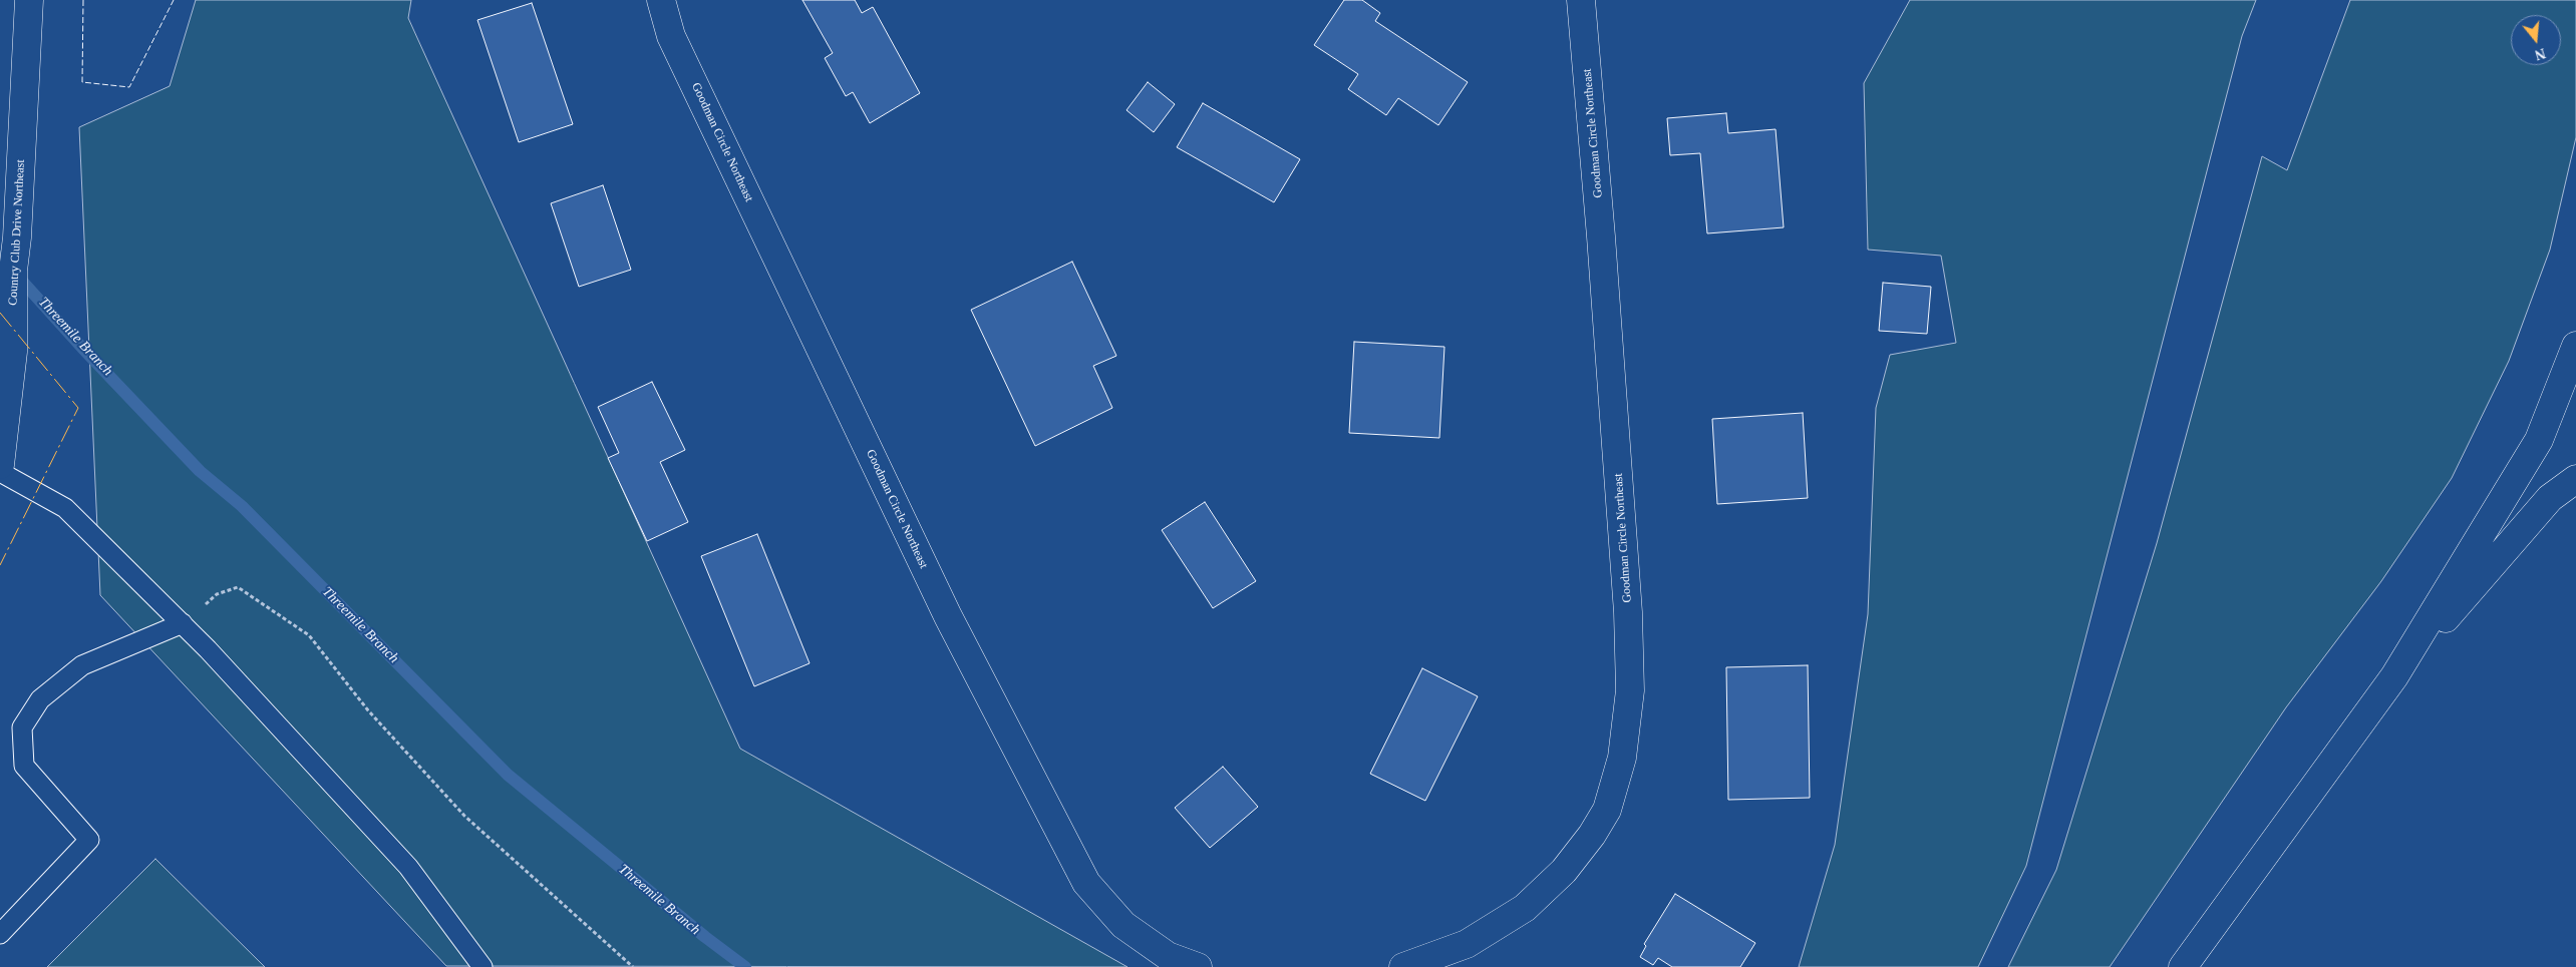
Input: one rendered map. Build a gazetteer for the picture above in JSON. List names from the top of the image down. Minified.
{"streets":{"main road":["Goodman Circle Northeast","Country Club Drive Northeast"]},"water":["Threemile Branch"],"north":"bottom"}
